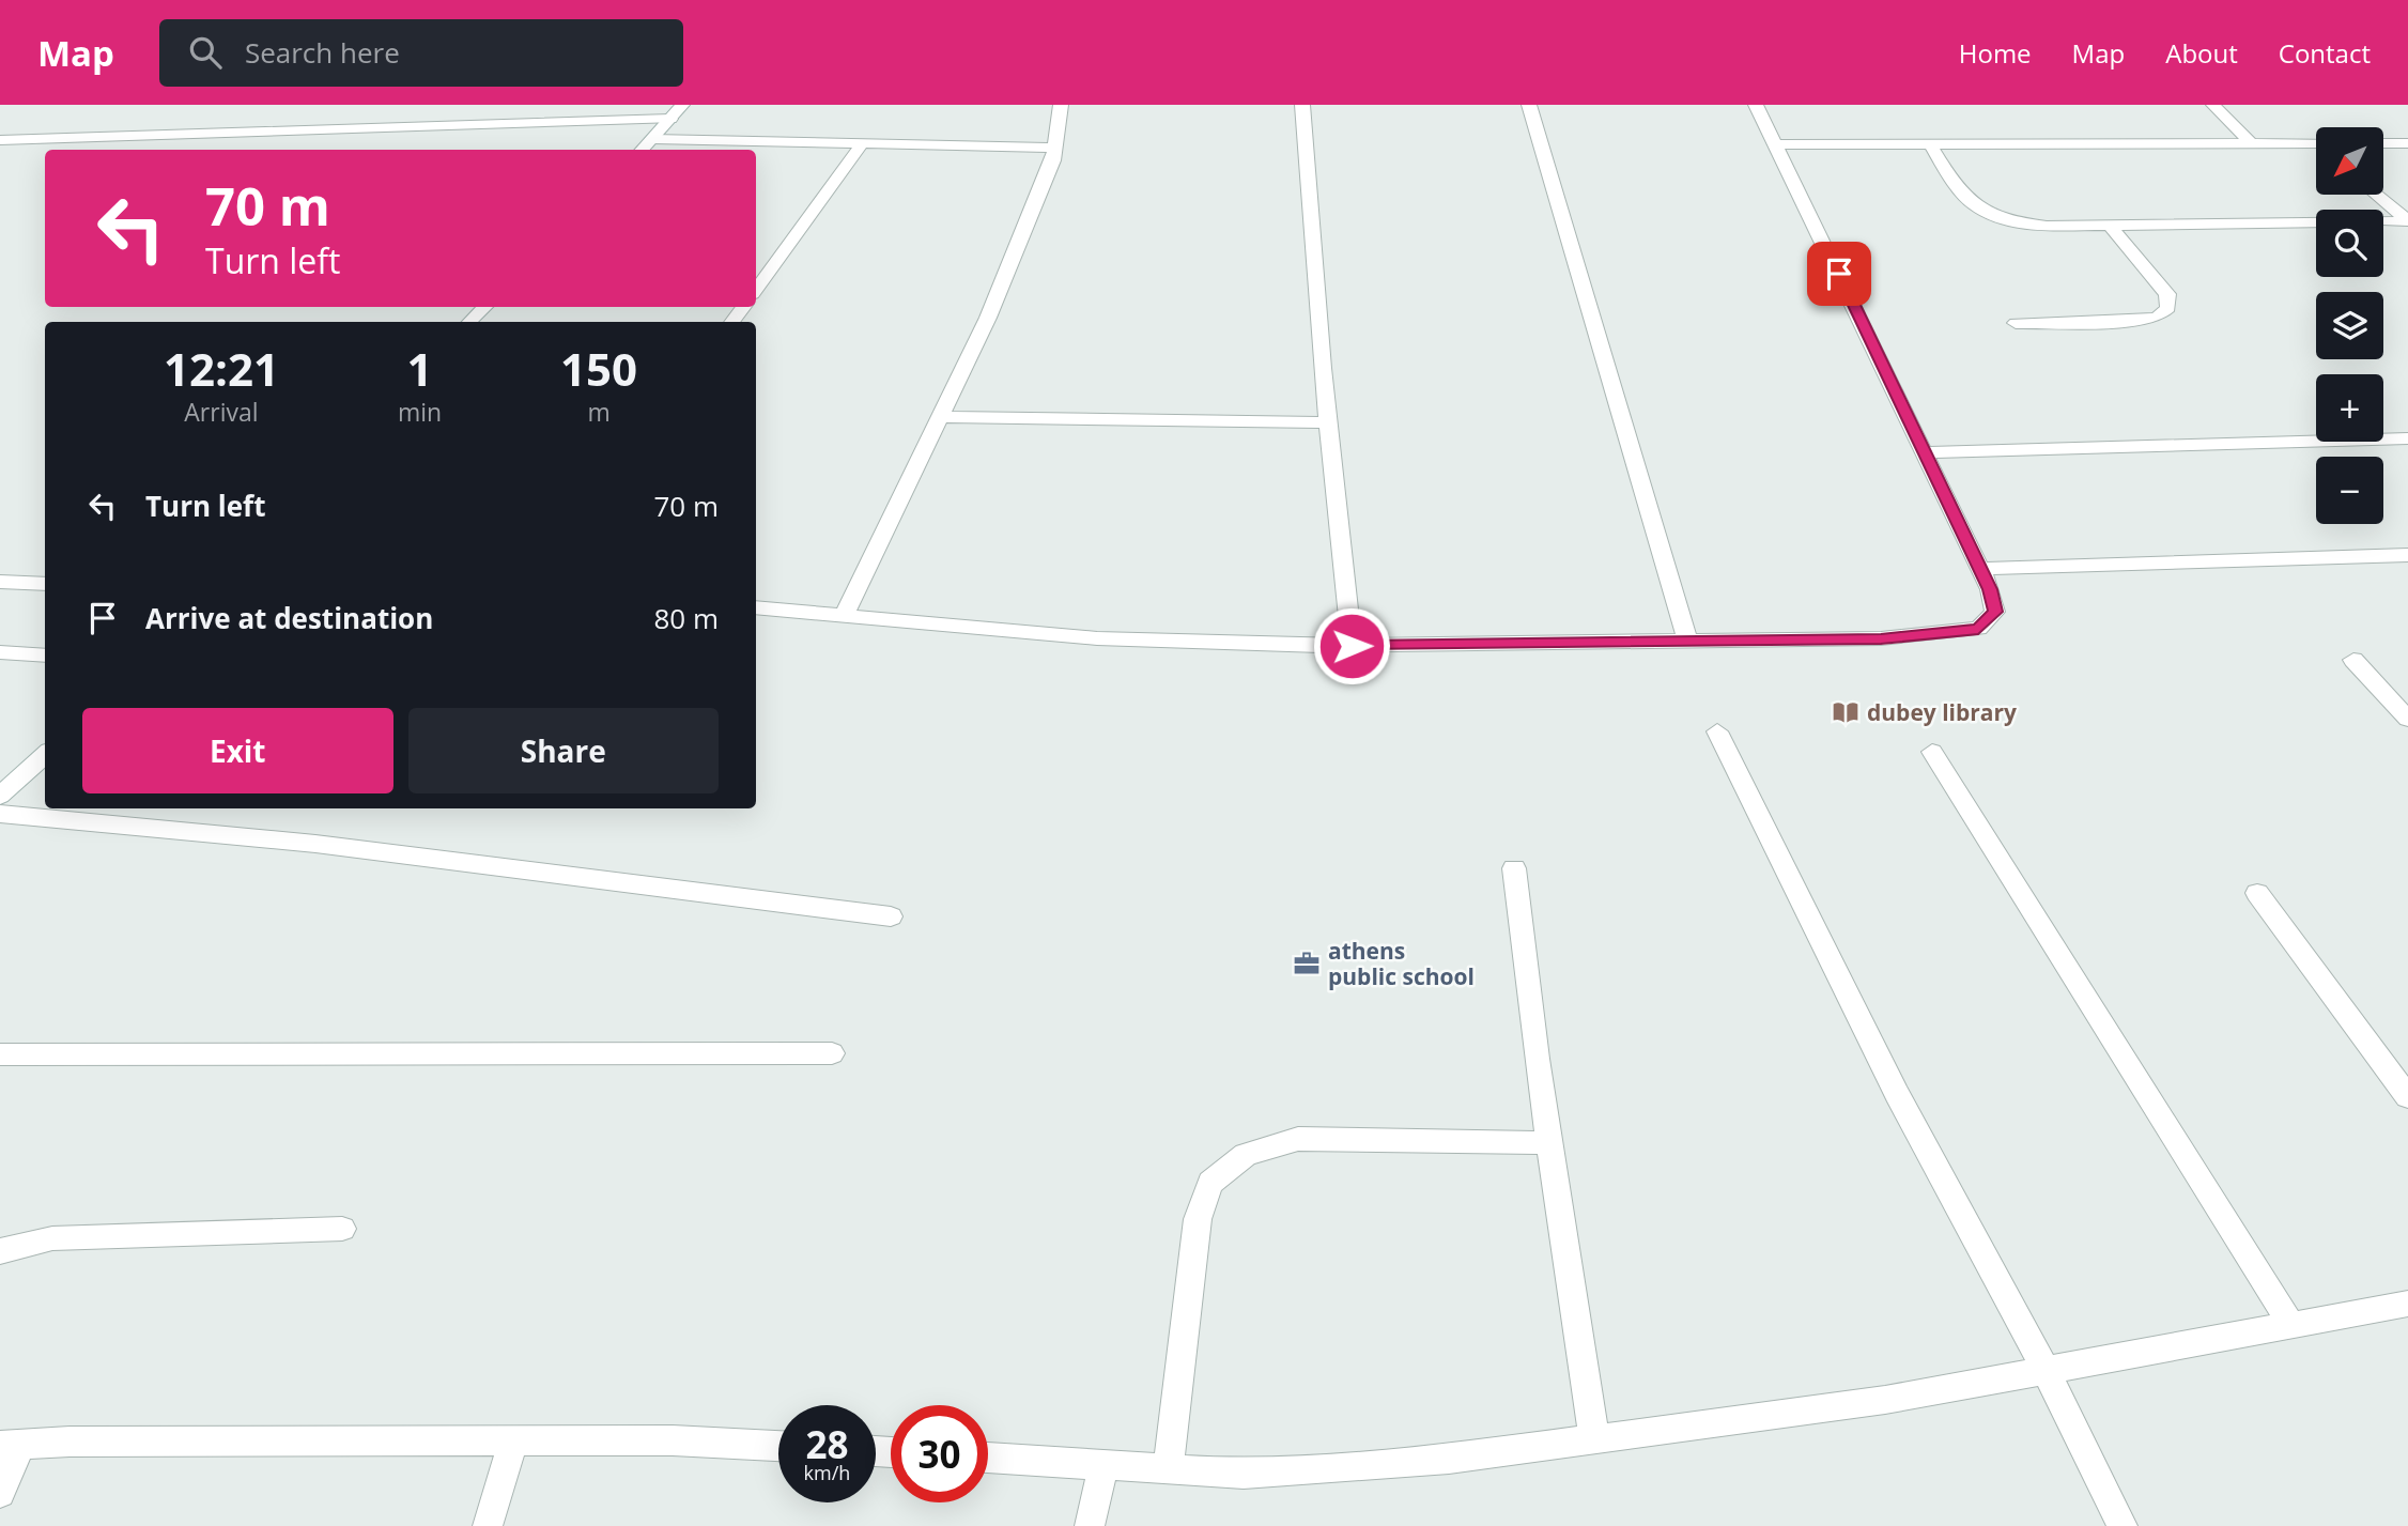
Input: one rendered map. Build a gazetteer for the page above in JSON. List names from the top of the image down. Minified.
{"places":{"library":["dubey library"],"office":["athens public school"]},"north":"bottom left","page":{"header":"Map","search":"Search here","nav":["Home","Map","About","Contact"],"map_buttons":["+","−"],"turn":["70 m","Turn left"],"eta":["12:21","Arrival","1","min","150","m"],"list":[{"name":"Turn left","value":"70 m"},{"name":"Arrive at destination","value":"80 m"}],"buttons":["Exit","Share"],"speed":"28 km/h","limit":"30"}}
